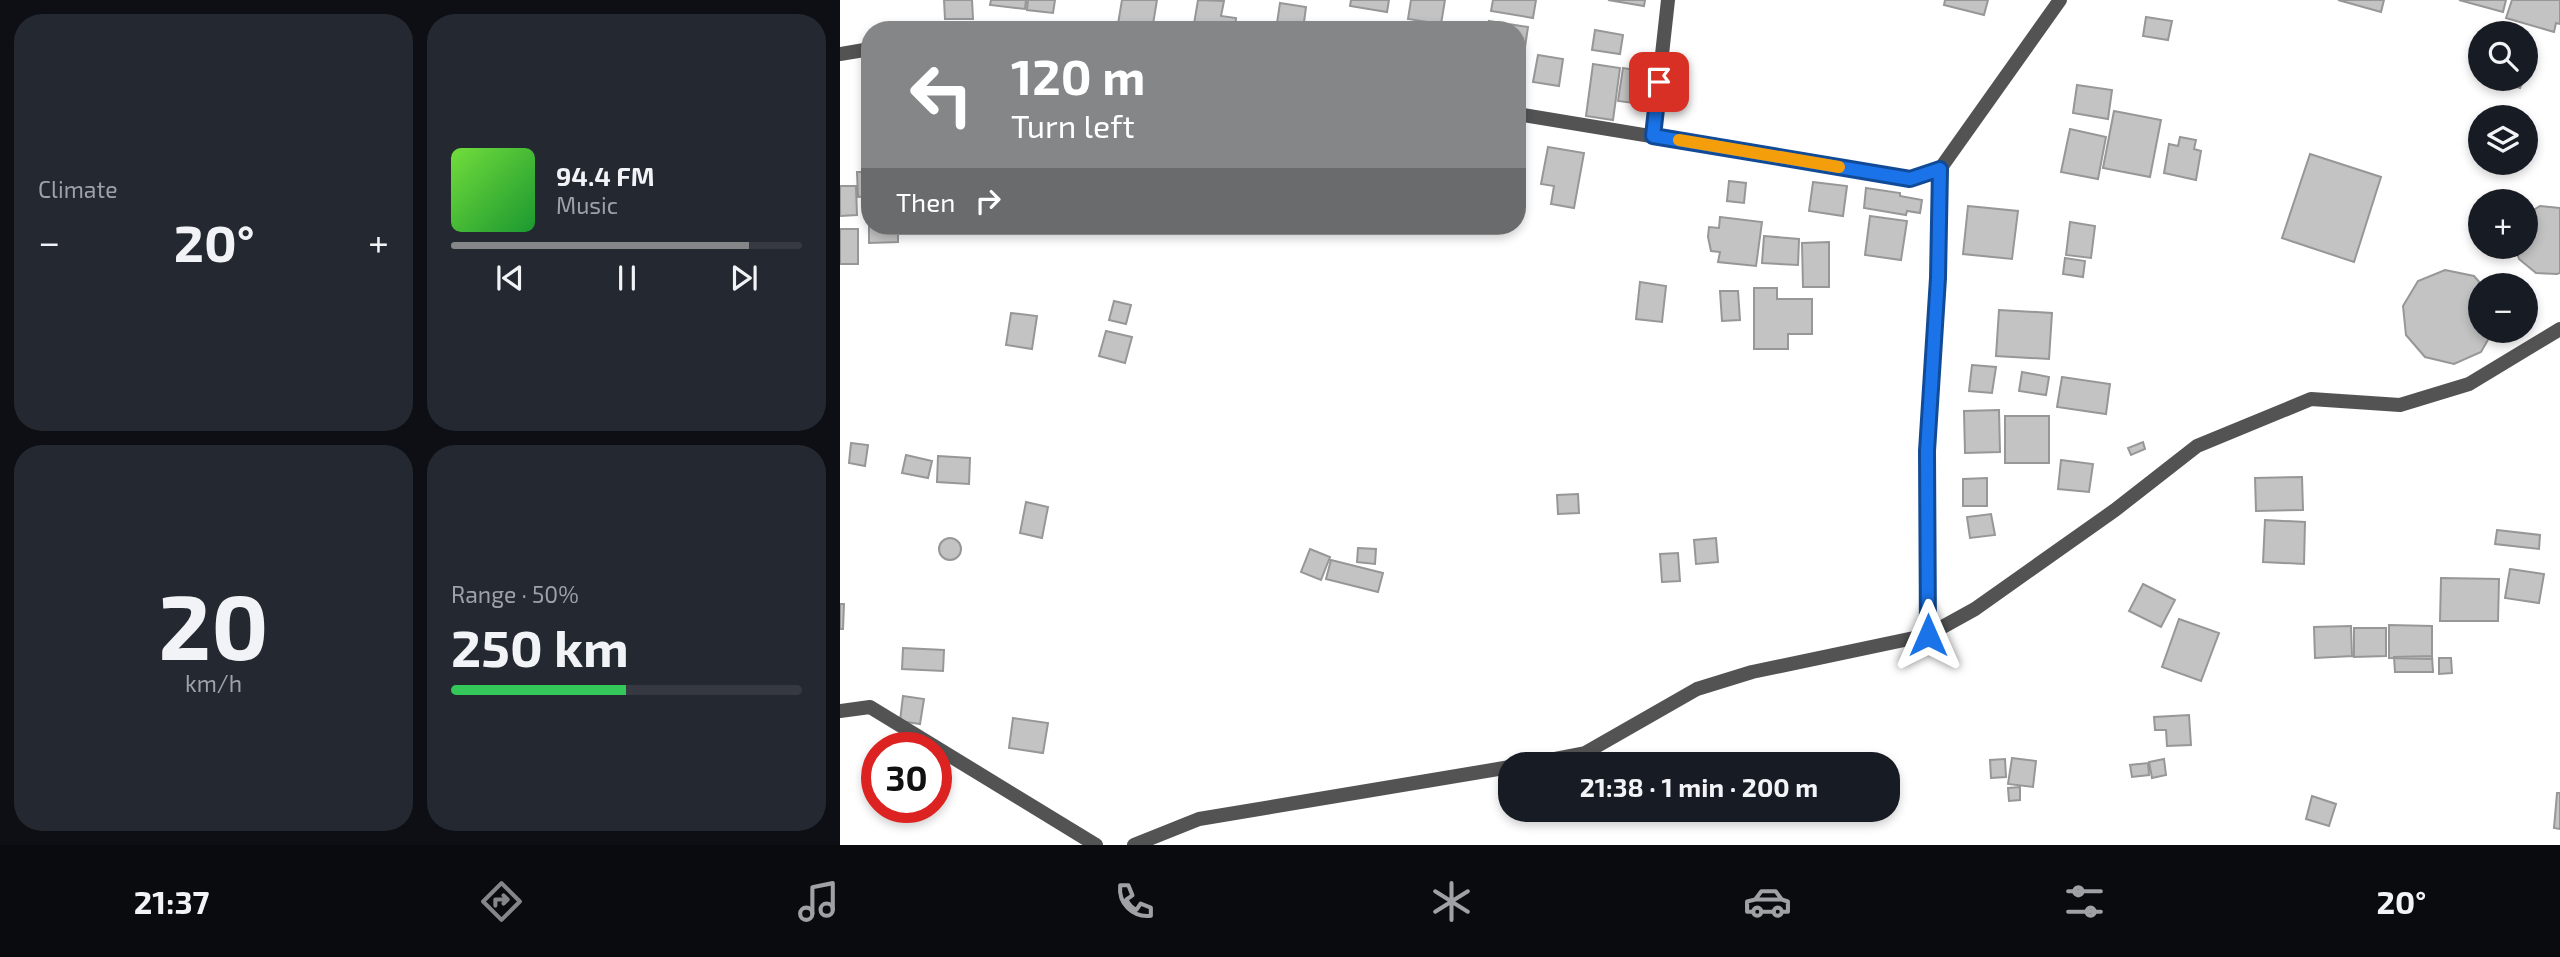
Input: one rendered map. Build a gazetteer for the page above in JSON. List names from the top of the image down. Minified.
{"page":{"tile":["Climate",["20","km/h"],["Range · 50%","250 km"]],"map_buttons":["+","−"],"turn":["120 m","Turn left"],"song":["94.4 FM","Music"],"then":"Then","heat":["−","20°","+"],"limit":"30","trip":"21:38 · 1 min · 200 m","tabs":["21:37","20°"]}}
